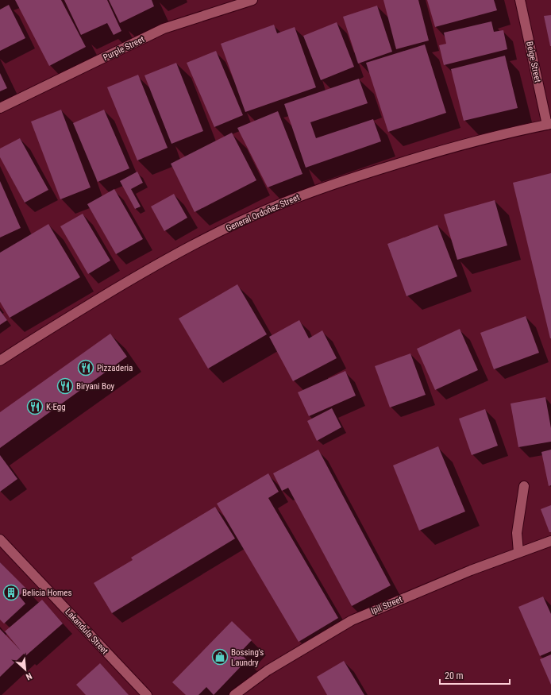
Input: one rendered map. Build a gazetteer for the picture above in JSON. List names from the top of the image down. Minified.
{"streets":{"street":["Purple Street","Beige Street","General Ordoñez Street","Ipil Street","Lakandula Street"]},"crossings":[["Beige Street","General Ordoñez Street"]],"places":{"restaurant":["Pizzaderia","Biryani Boy","K-Egg"],"building":["Belicia Homes"],"shop":["Bossing's Laundry"]},"scale_bar":"20 m","north":"bottom right"}
